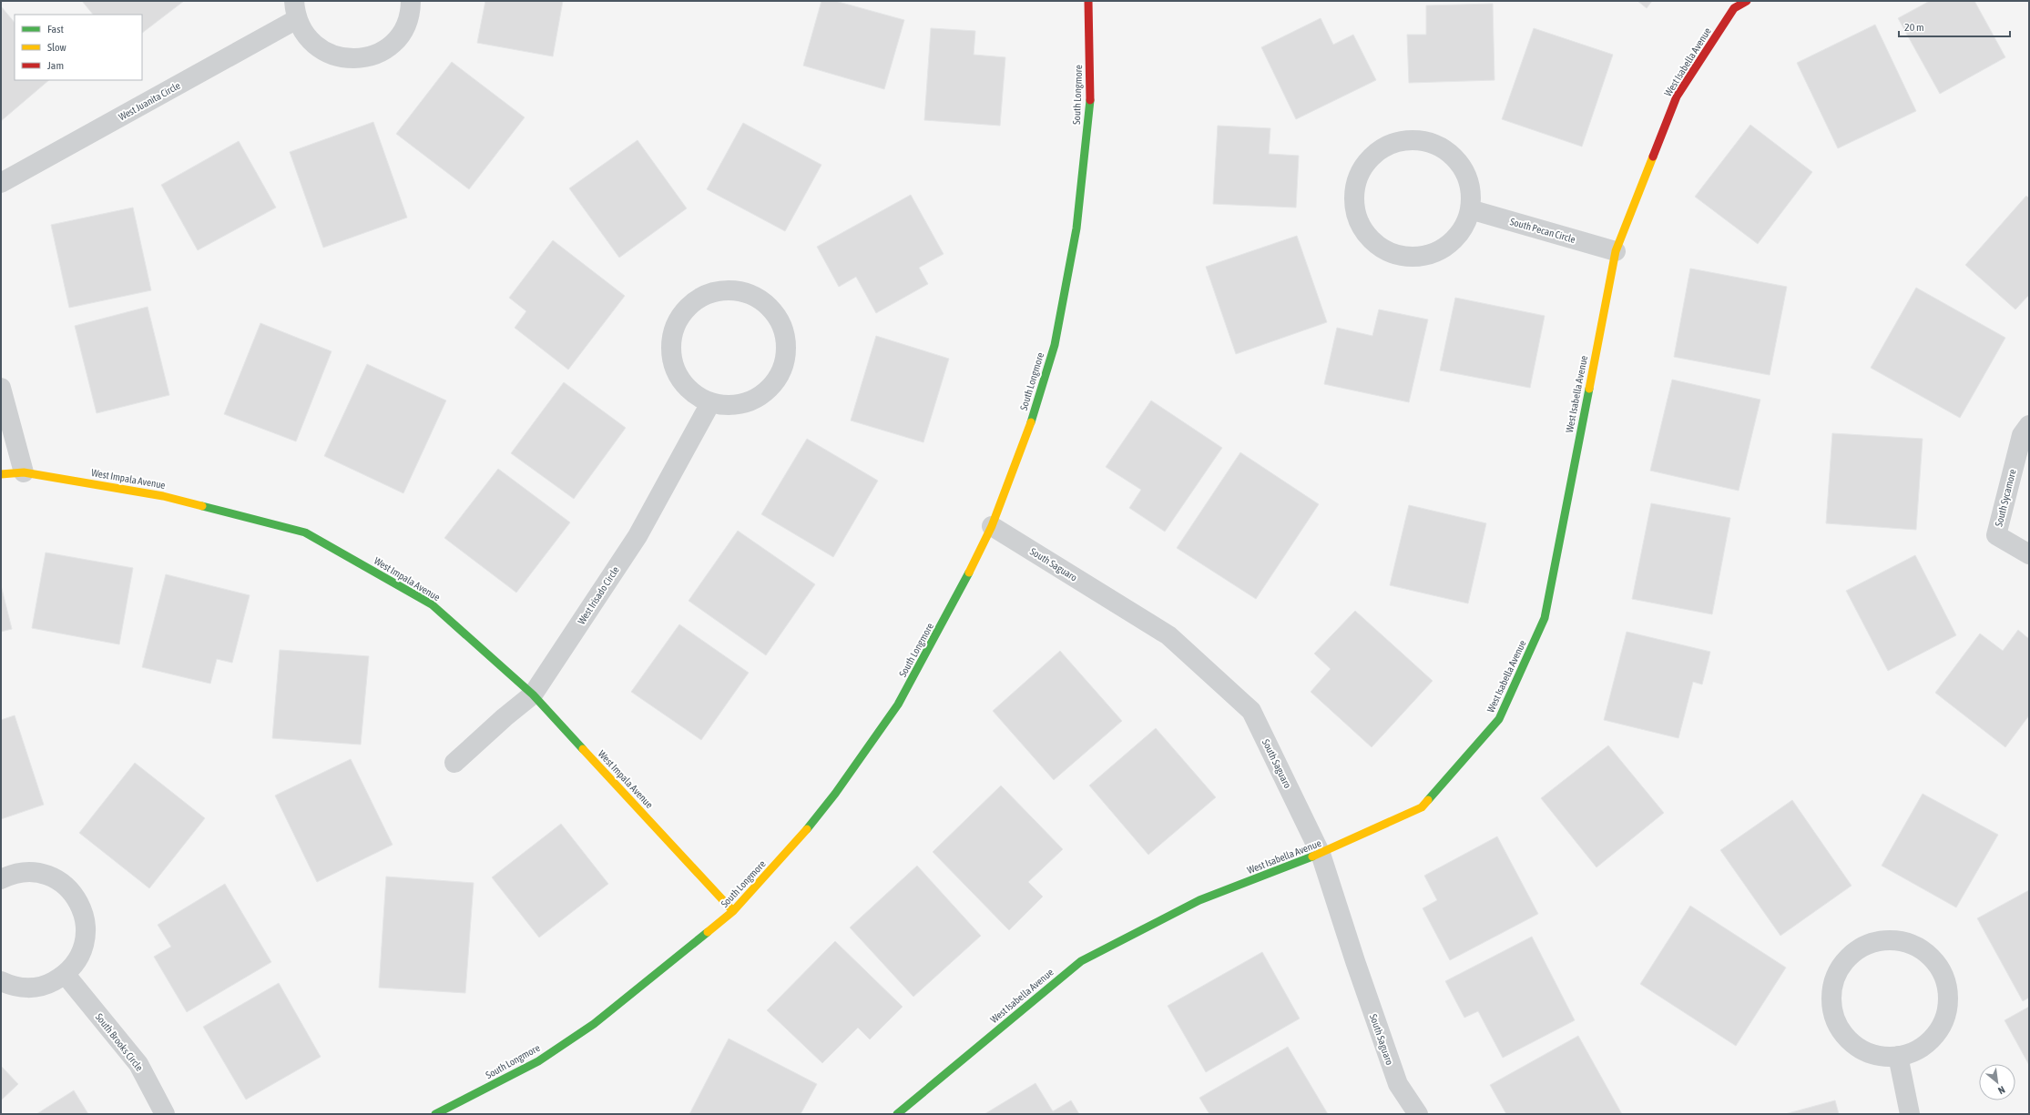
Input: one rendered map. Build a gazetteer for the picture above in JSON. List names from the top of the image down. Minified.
{"streets":{"street":["West Isabella Avenue","South Longmore","West Juanita Circle","South Pecan Circle","West Impala Avenue","South Sycamore","South Saguaro","West Irisado Circle","South Brooks Circle"]},"crossings":[["West Isabella Avenue","South Pecan Circle"],["West Isabella Avenue","South Saguaro"],["South Longmore","West Impala Avenue"],["South Longmore","South Saguaro"],["West Impala Avenue","West Irisado Circle"]],"legend":["Fast","Slow","Jam"],"scale_bar":"20 m","north":"bottom right"}
